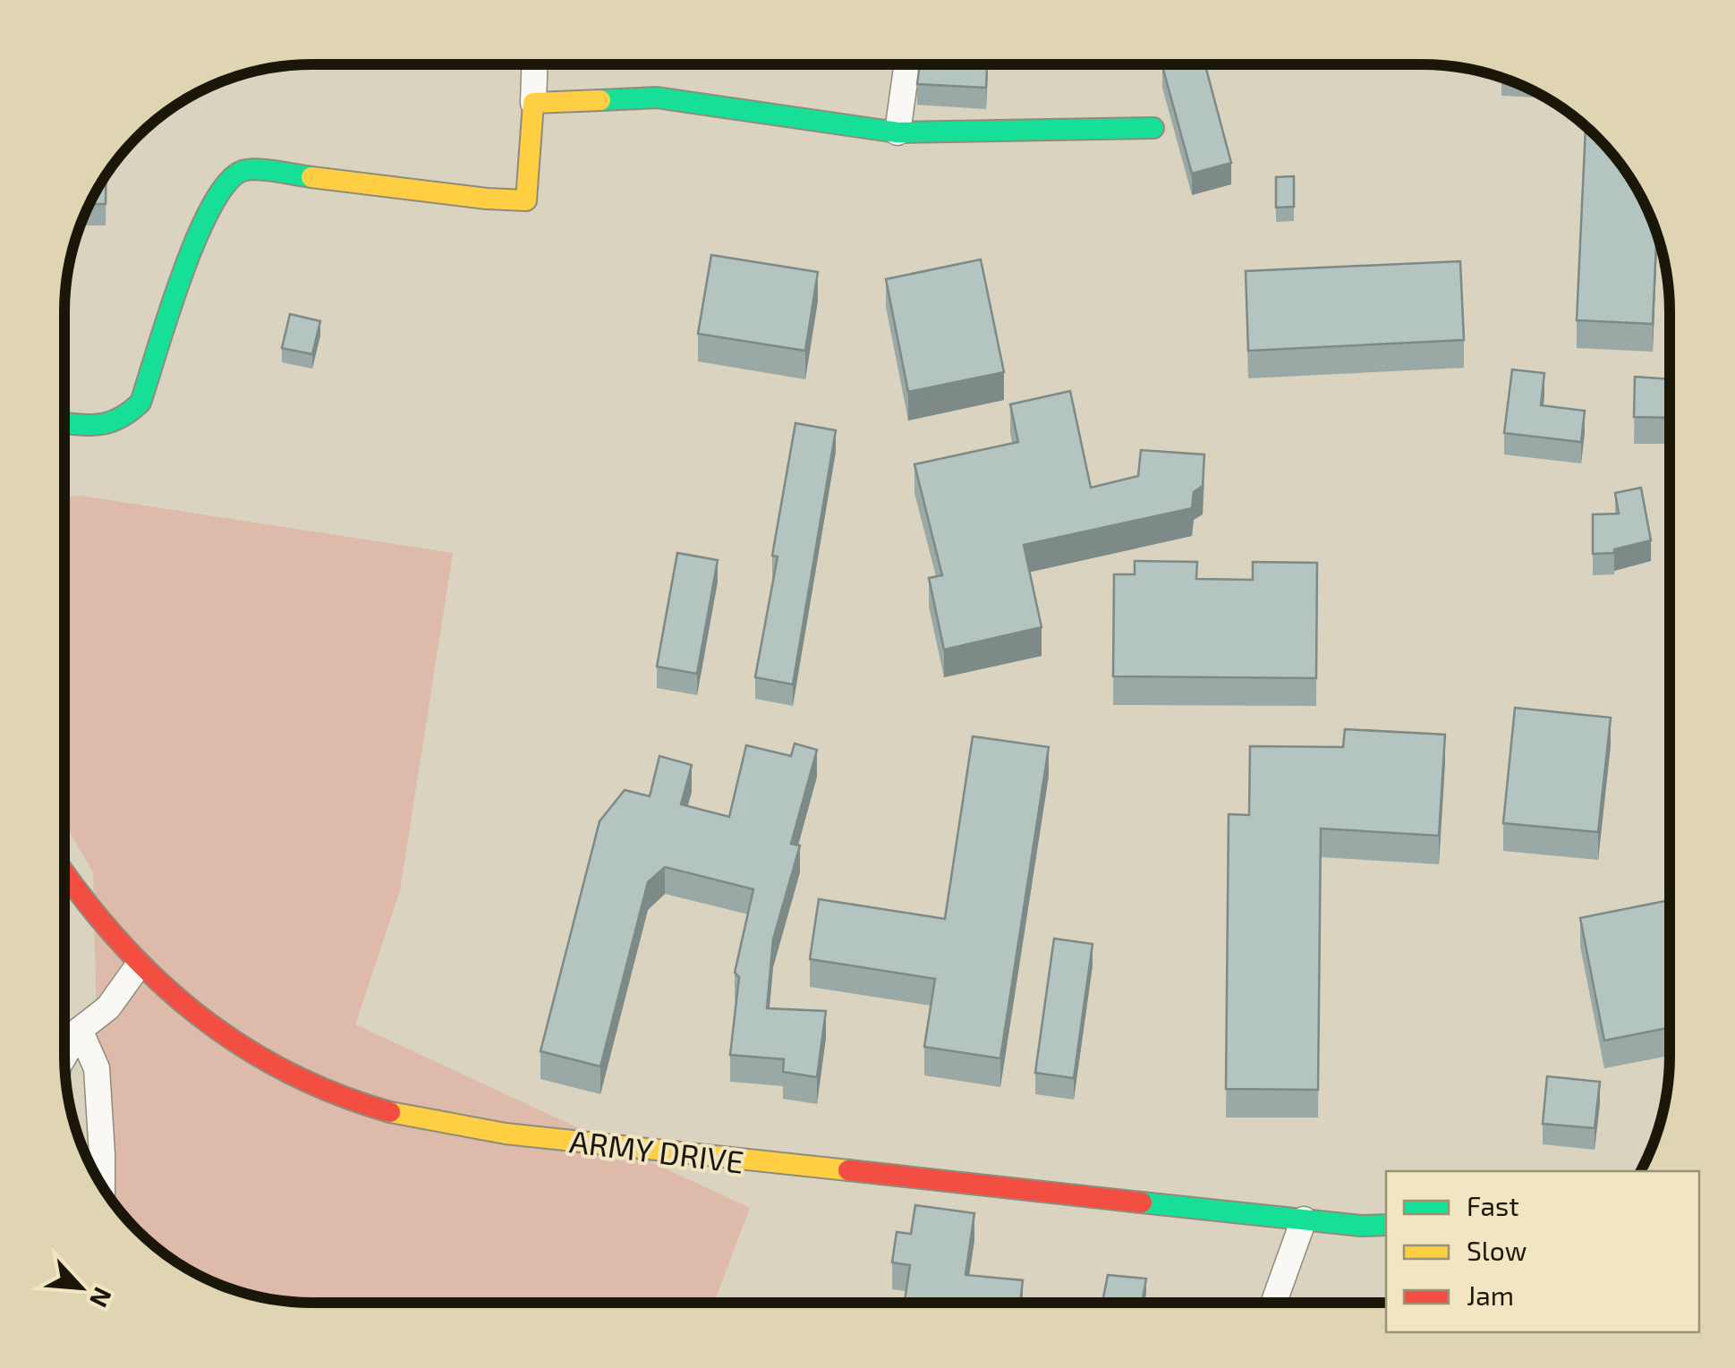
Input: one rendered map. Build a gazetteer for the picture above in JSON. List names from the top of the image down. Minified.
{"streets":{"main road":["ARMY DRIVE"]},"legend":["Fast","Slow","Jam"],"north":"bottom right"}
